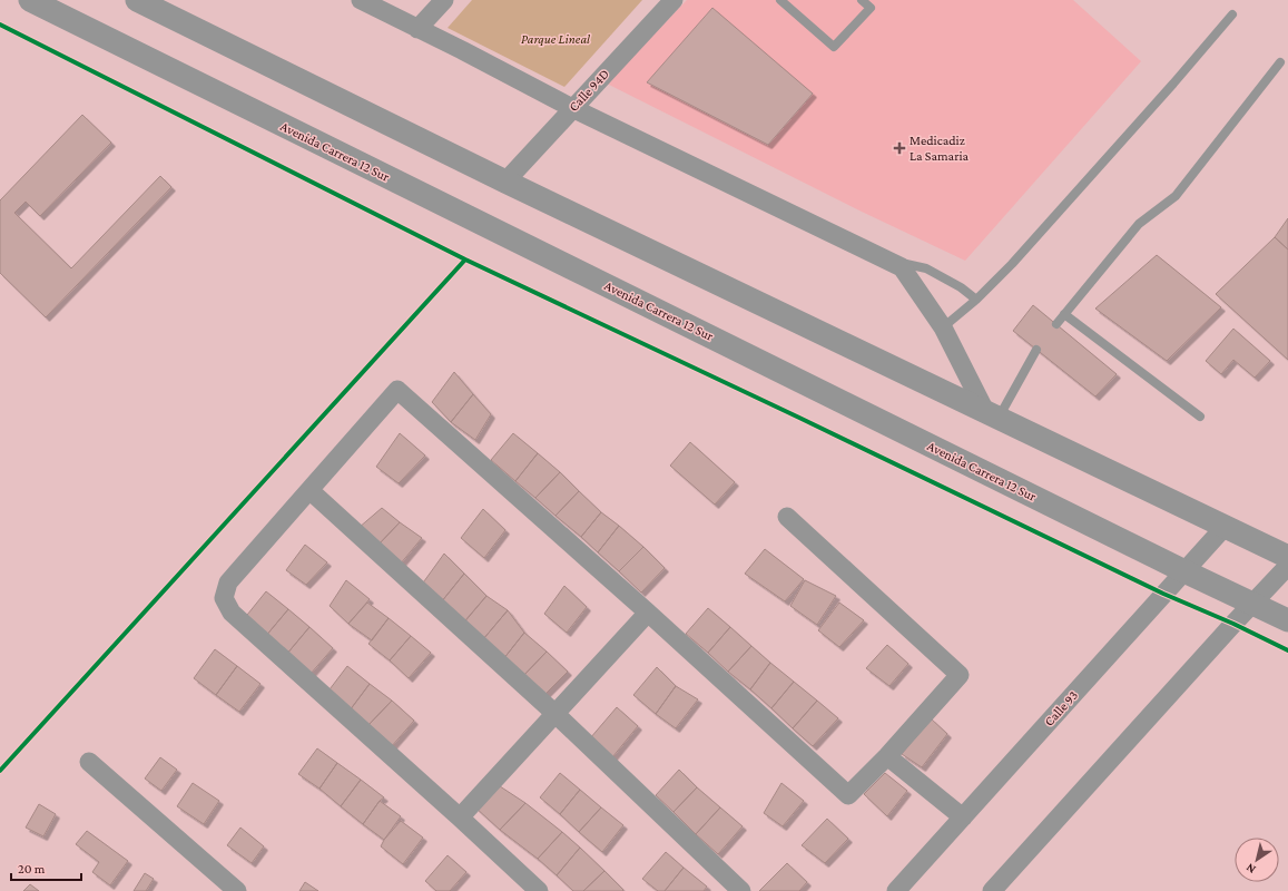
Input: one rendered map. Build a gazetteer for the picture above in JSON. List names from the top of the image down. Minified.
{"streets":{"street":["Calle 94D","Avenida Carrera 12 Sur","Calle 93"]},"crossings":[["Avenida Carrera 12 Sur","Calle 93"]],"parks":["Parque Lineal"],"places":{"health":["Medicadiz La Samaria"]},"scale_bar":"20 m","north":"bottom left"}
